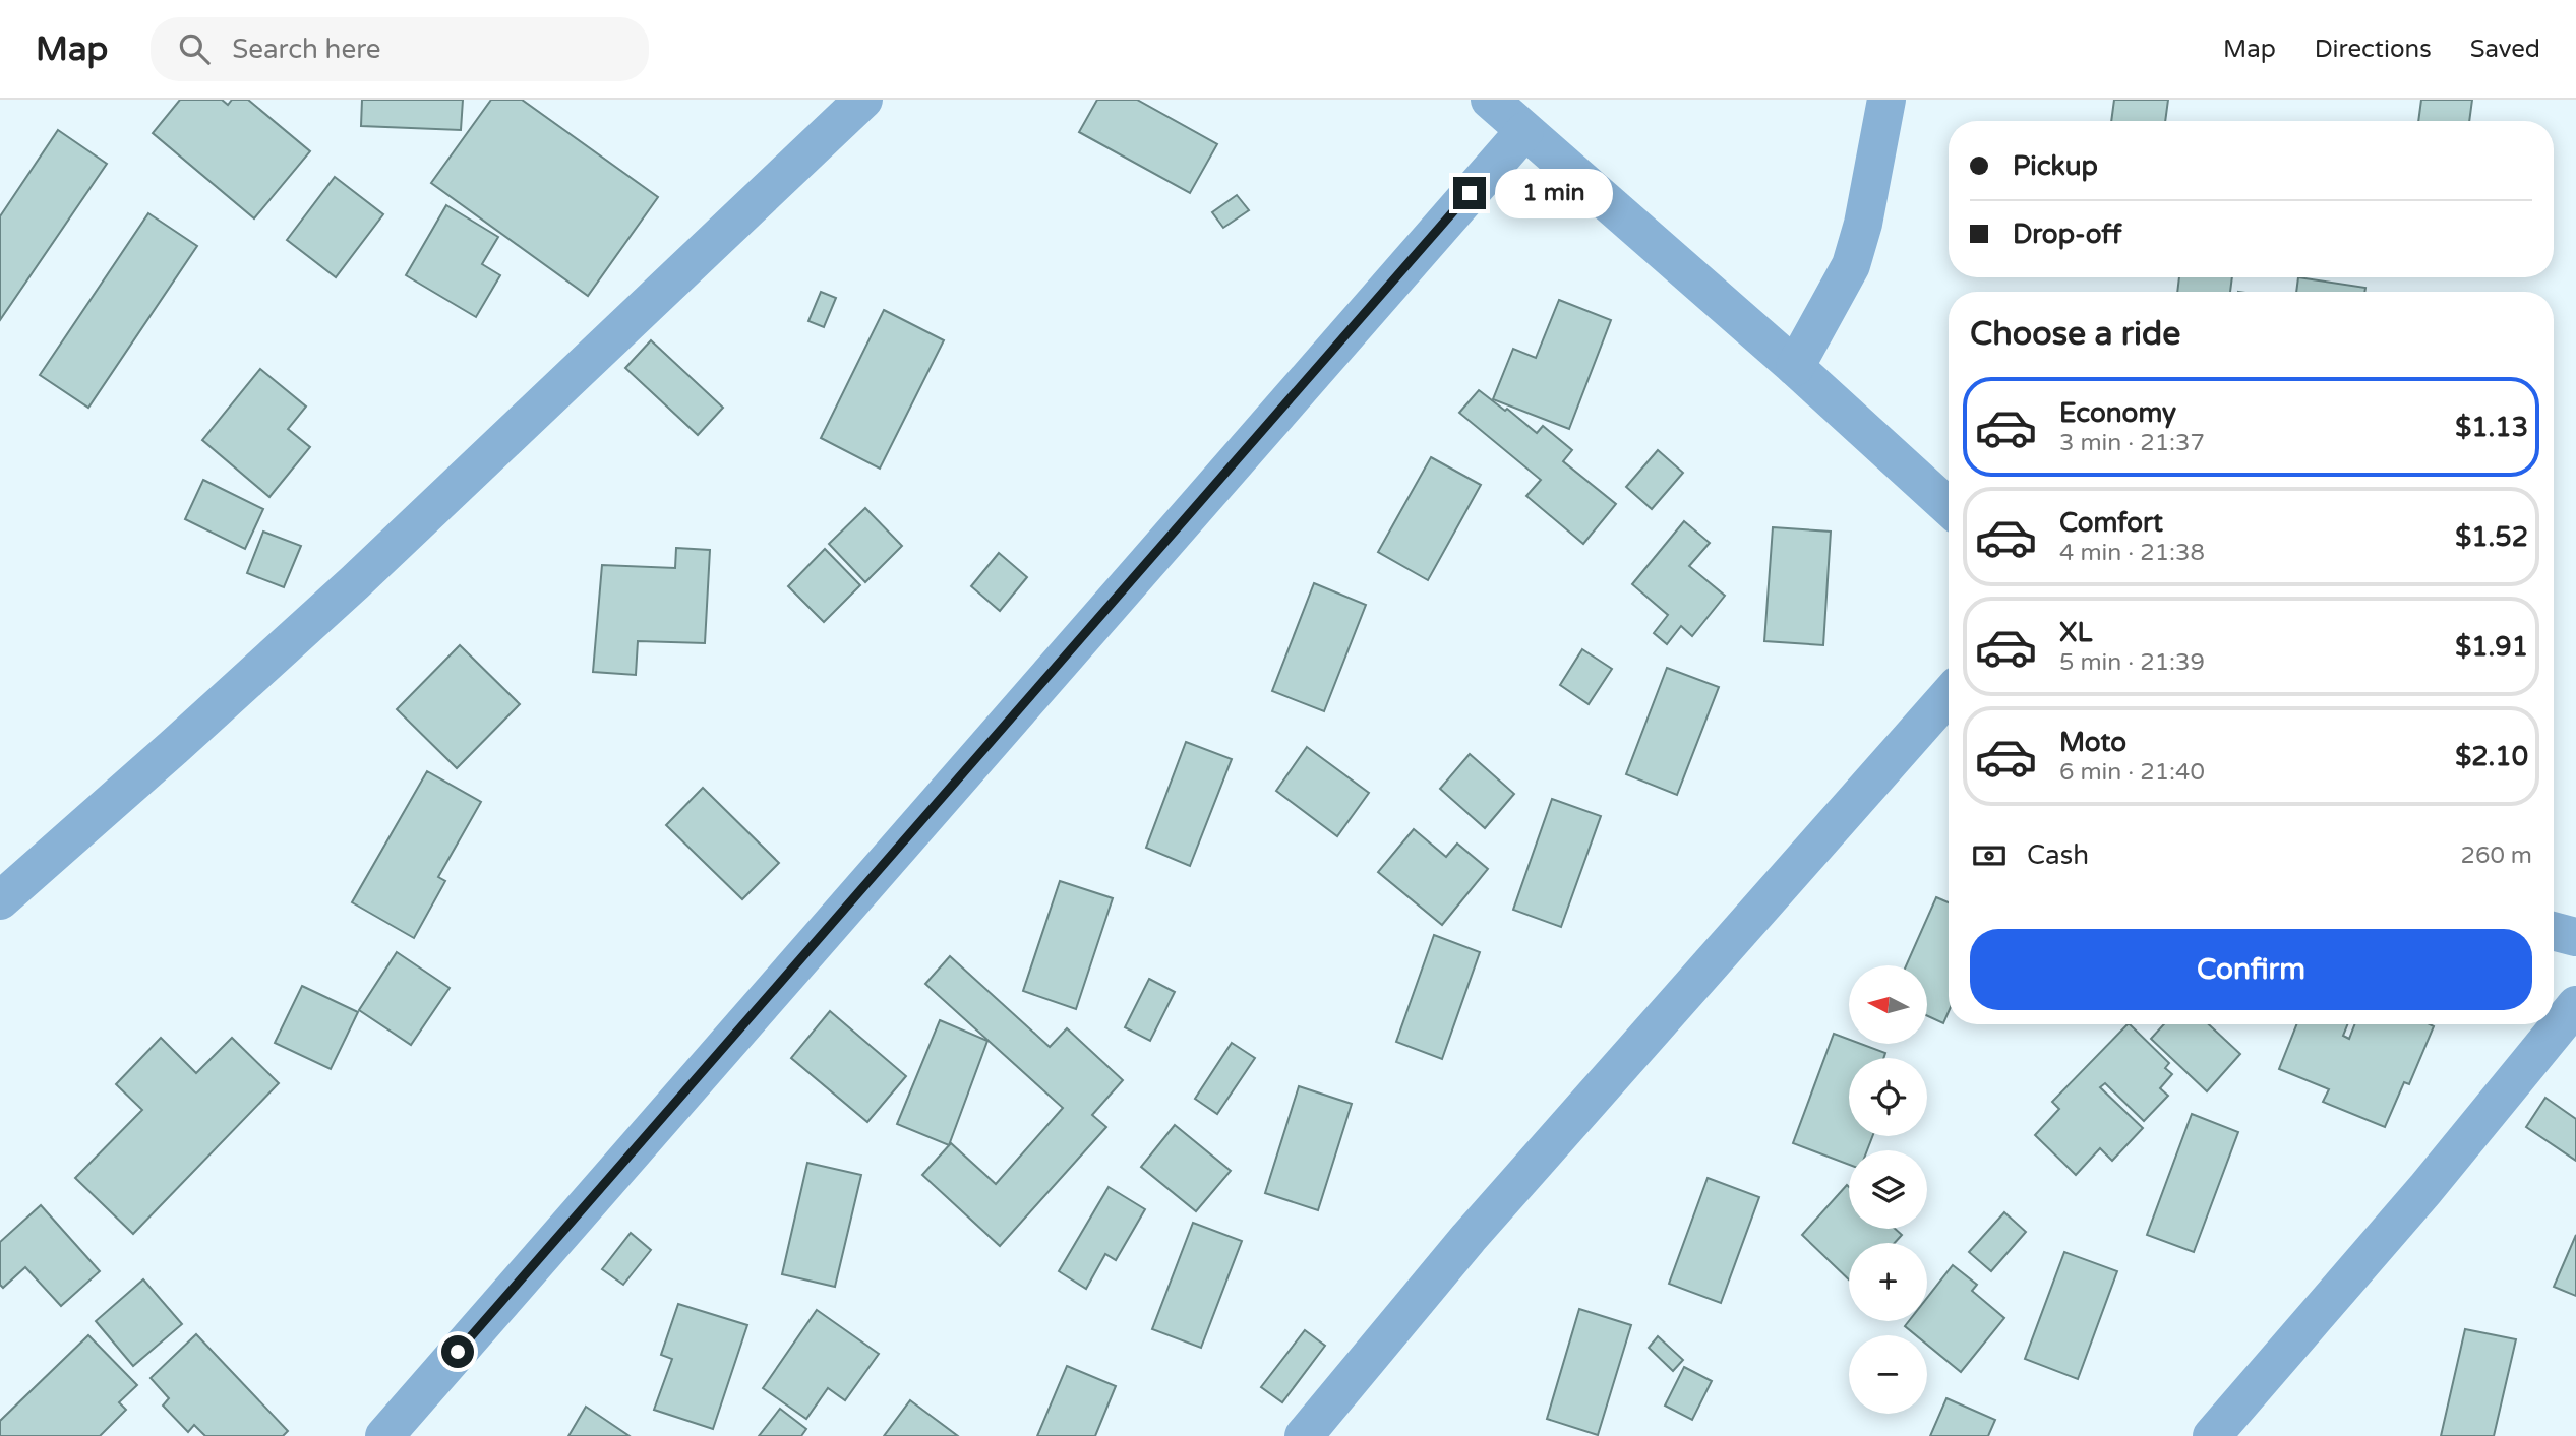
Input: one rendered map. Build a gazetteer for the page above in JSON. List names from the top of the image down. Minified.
{"north":"left","page":{"header":"Map","search":"Search here","nav":["Map","Directions","Saved"],"banner":["Pickup","Drop-off"],"bubble":"1 min","heading":"Choose a ride","list":[{"name":"Economy","note":"3 min · 21:37","value":"$1.13"},{"name":"Comfort","note":"4 min · 21:38","value":"$1.52"},{"name":"XL","note":"5 min · 21:39","value":"$1.91"},{"name":"Moto","note":"6 min · 21:40","value":"$2.10"}],"pay":["Cash","260 m"],"buttons":"Confirm","map_buttons":["+","−"]}}
